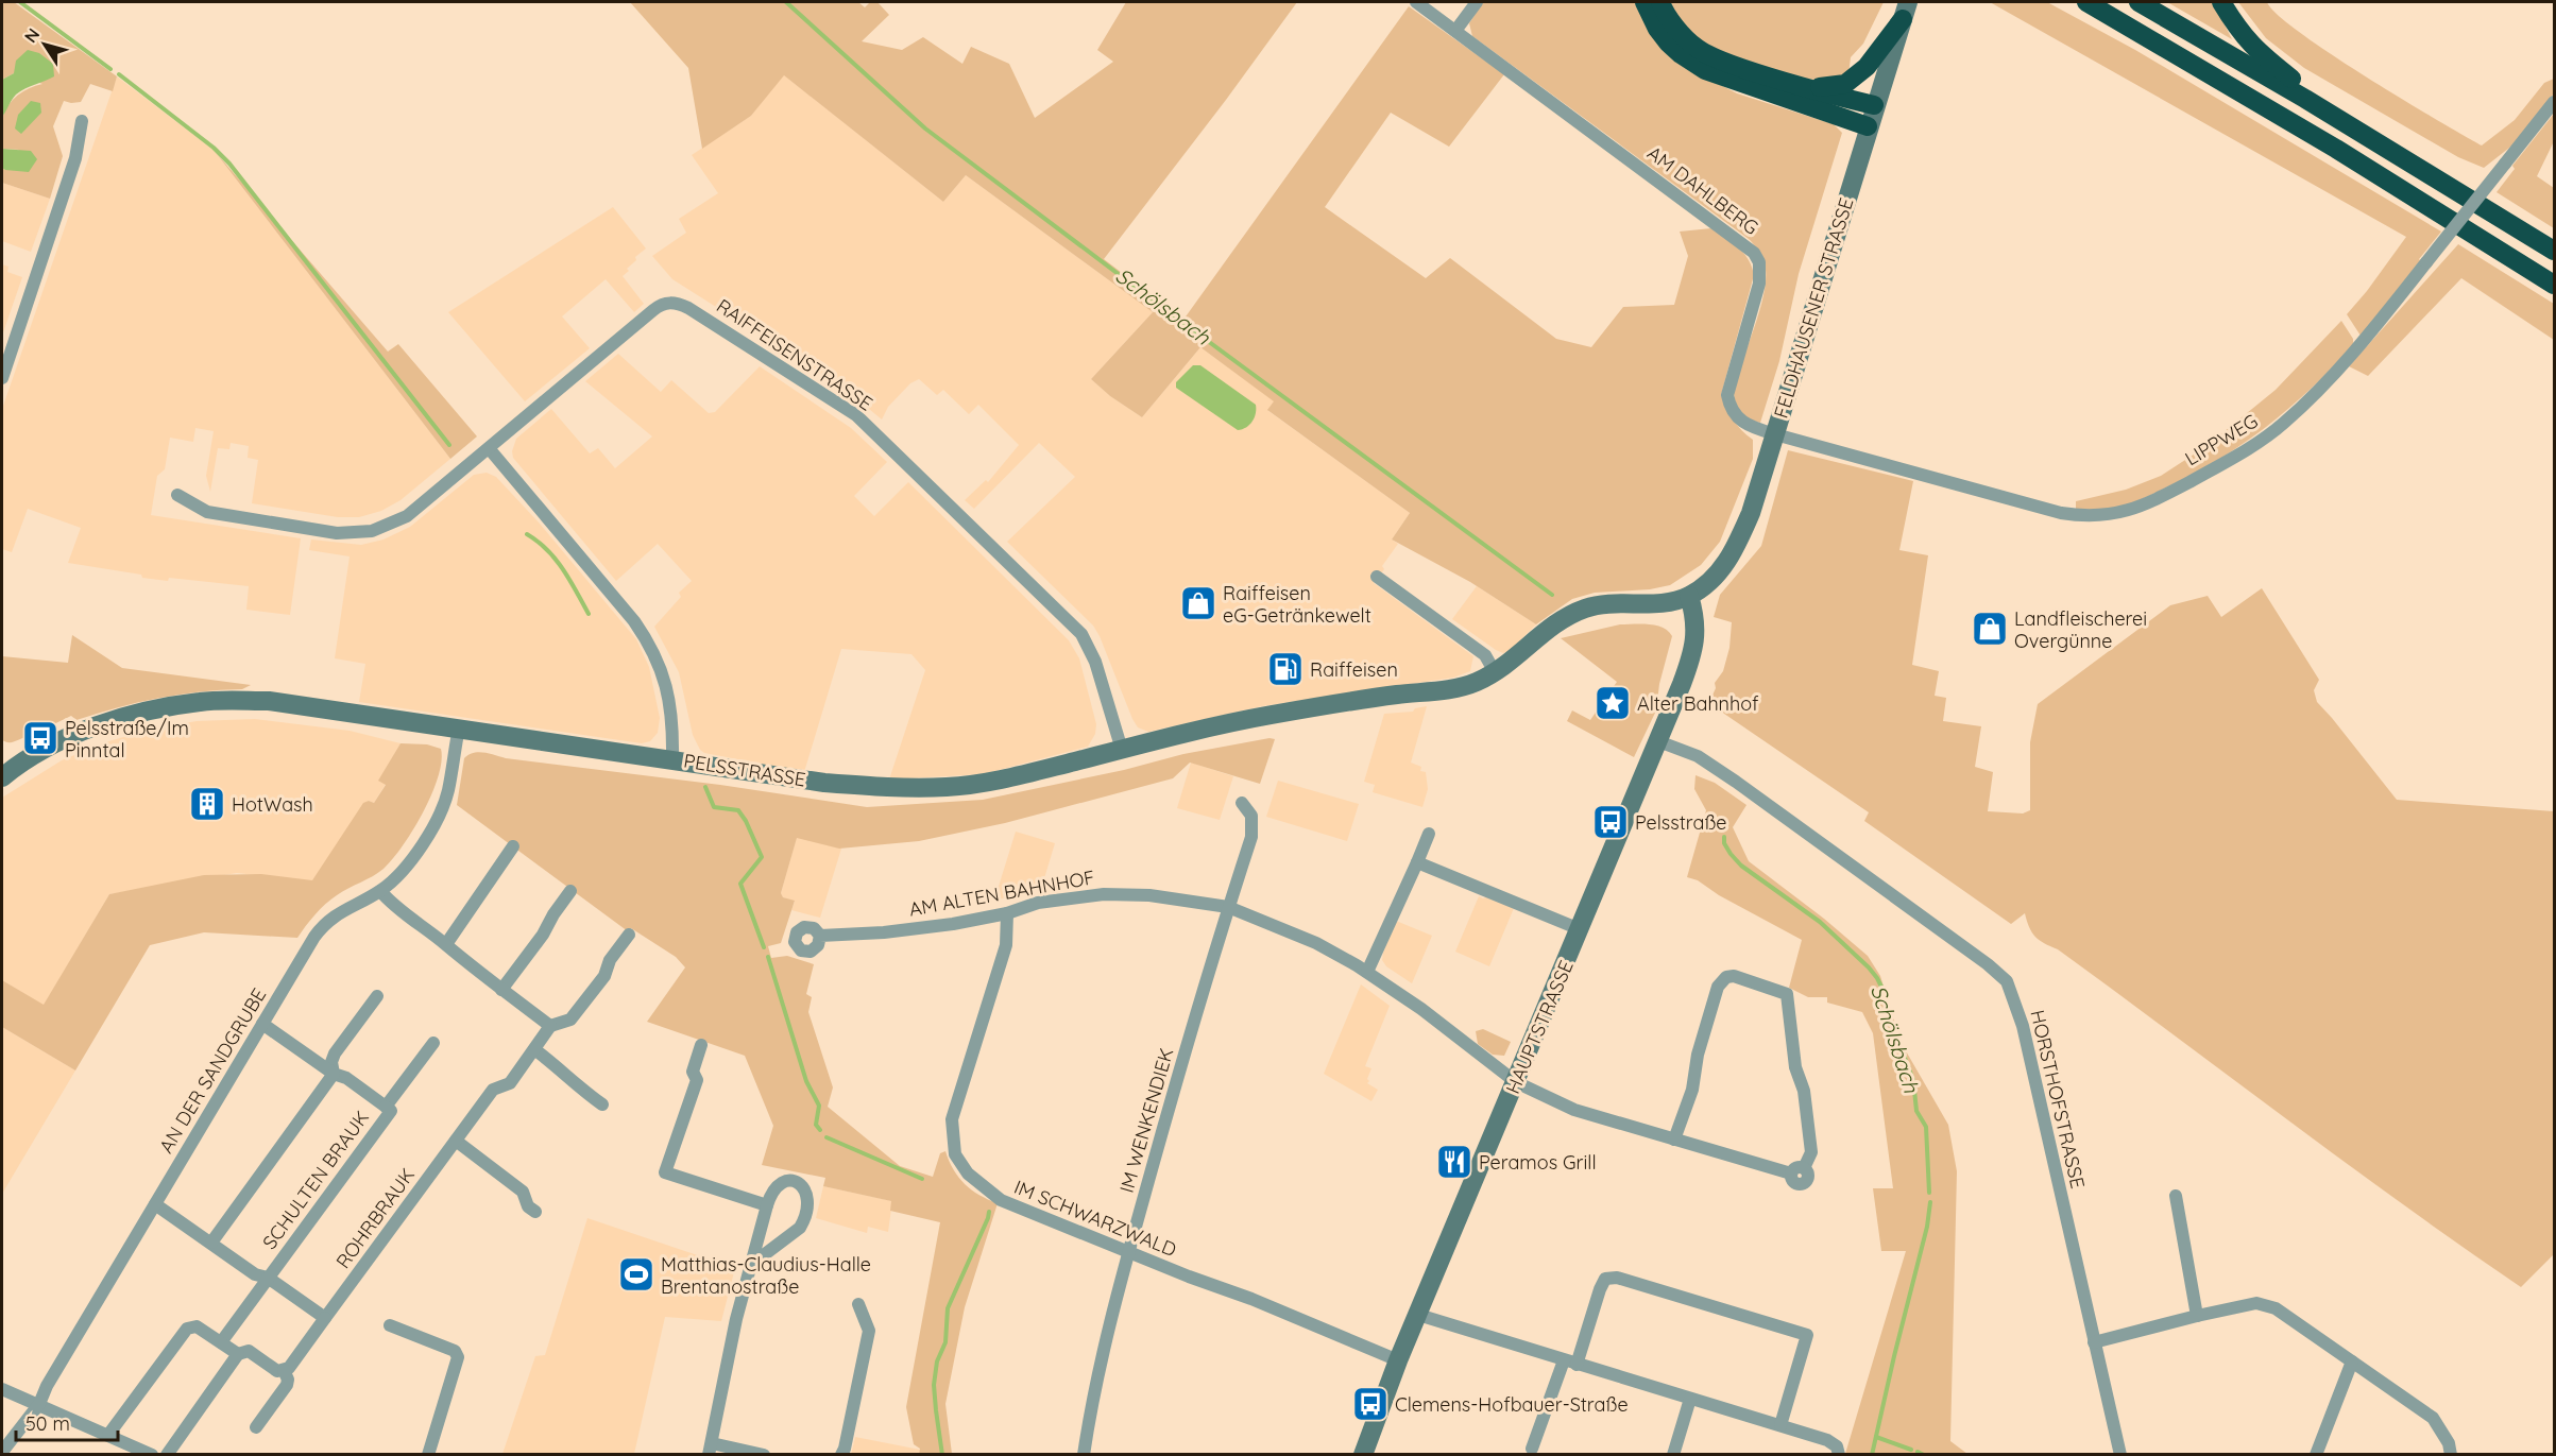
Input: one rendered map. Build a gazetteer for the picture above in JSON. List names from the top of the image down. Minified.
{"streets":{"main road":["FELDHAUSENER STRASSE","PELSSTRASSE","HAUPTSTRASSE"],"street":["AM DAHLBERG","RAIFFEISENSTRASSE","LIPPWEG","AM ALTEN BAHNHOF","AN DER SANDGRUBE","HORSTHOFSTRASSE","IM WENKENDIEK","SCHULTEN BRAUK","ROHRBRAUK","IM SCHWARZWALD"]},"crossings":[["AM DAHLBERG","FELDHAUSENER STRASSE"],["AM DAHLBERG","LIPPWEG"],["FELDHAUSENER STRASSE","LIPPWEG"],["FELDHAUSENER STRASSE","PELSSTRASSE"],["FELDHAUSENER STRASSE","HAUPTSTRASSE"],["RAIFFEISENSTRASSE","PELSSTRASSE"],["PELSSTRASSE","HAUPTSTRASSE"],["PELSSTRASSE","AN DER SANDGRUBE"],["AM ALTEN BAHNHOF","HAUPTSTRASSE"],["AM ALTEN BAHNHOF","IM WENKENDIEK"],["AM ALTEN BAHNHOF","IM SCHWARZWALD"],["HAUPTSTRASSE","HORSTHOFSTRASSE"],["HAUPTSTRASSE","IM SCHWARZWALD"],["AN DER SANDGRUBE","SCHULTEN BRAUK"],["IM WENKENDIEK","IM SCHWARZWALD"]],"water":["Schölsbach"],"places":{"shop":["Raiffeisen eG-Getränkewelt","Landfleischerei Overgünne"],"fuel station":["Raiffeisen"],"place":["Alter Bahnhof"],"bus stop":["Pelsstraße/Im Pinntal","Pelsstraße","Clemens-Hofbauer-Straße"],"building":["HotWash"],"restaurant":["Peramos Grill"],"sports":["Matthias-Claudius-Halle Brentanostraße"]},"scale_bar":"50 m","north":"top left"}
